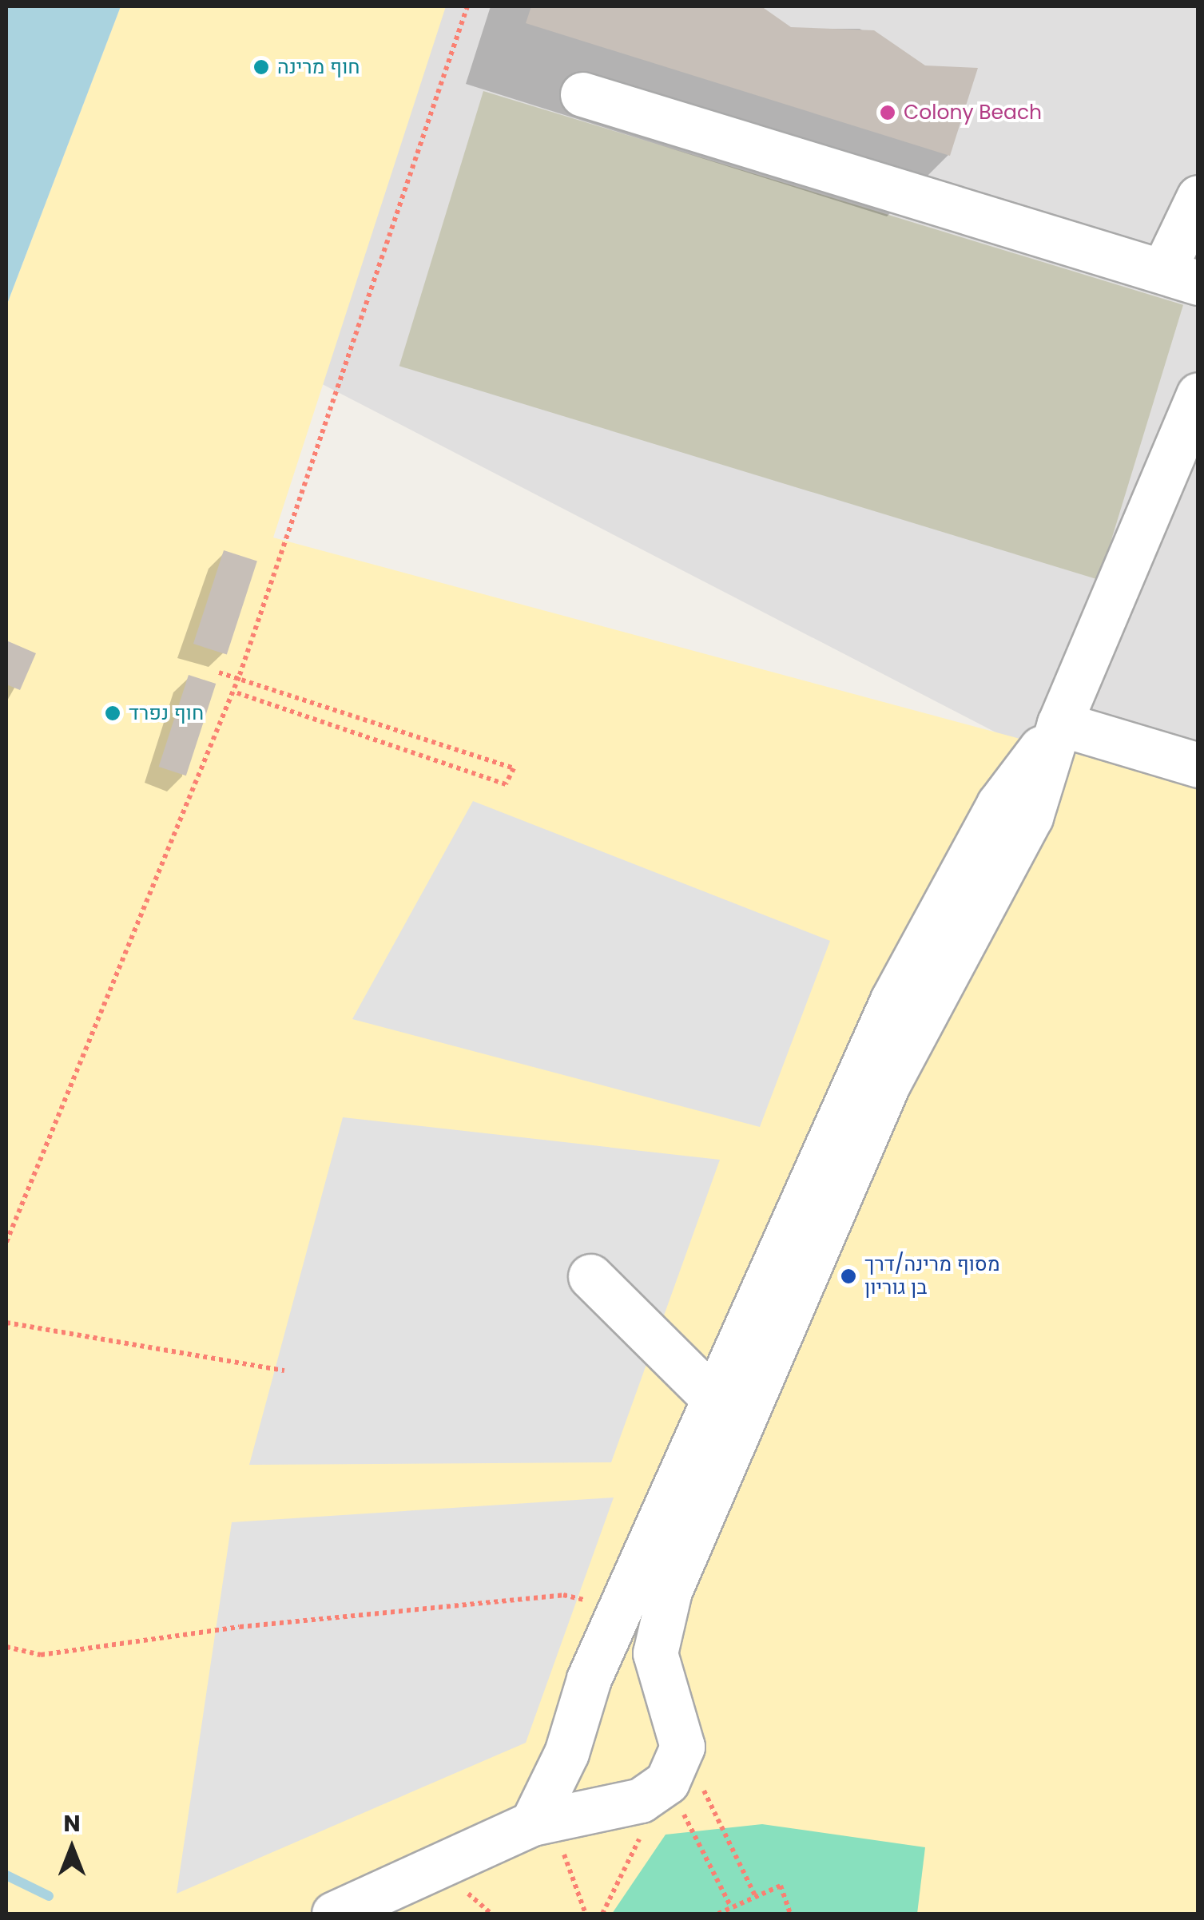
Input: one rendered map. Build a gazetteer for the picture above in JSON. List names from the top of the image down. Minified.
{"places":["חוף מרינה","Colony Beach","חוף נפרד","מסוף מרינה/דרך בן גוריון"],"north":"top"}
